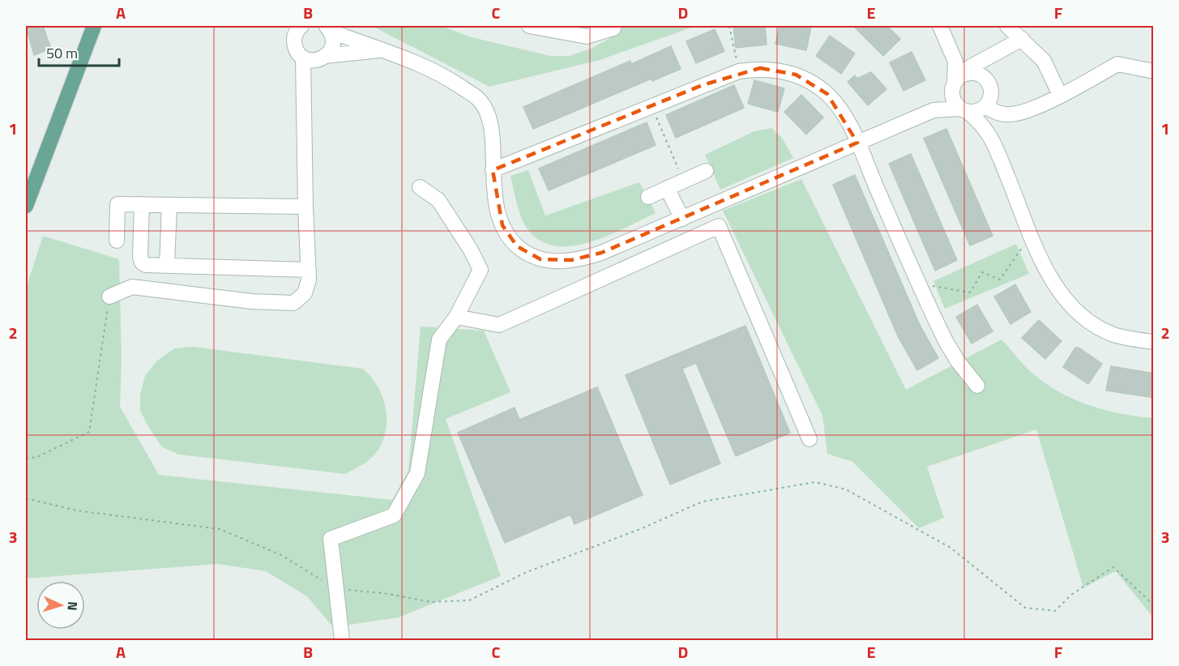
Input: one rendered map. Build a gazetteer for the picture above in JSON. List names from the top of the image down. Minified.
{"scale_bar":"50 m","north":"right","grid":{"columns":["A","B","C","D","E","F"],"rows":["1","2","3"]}}
